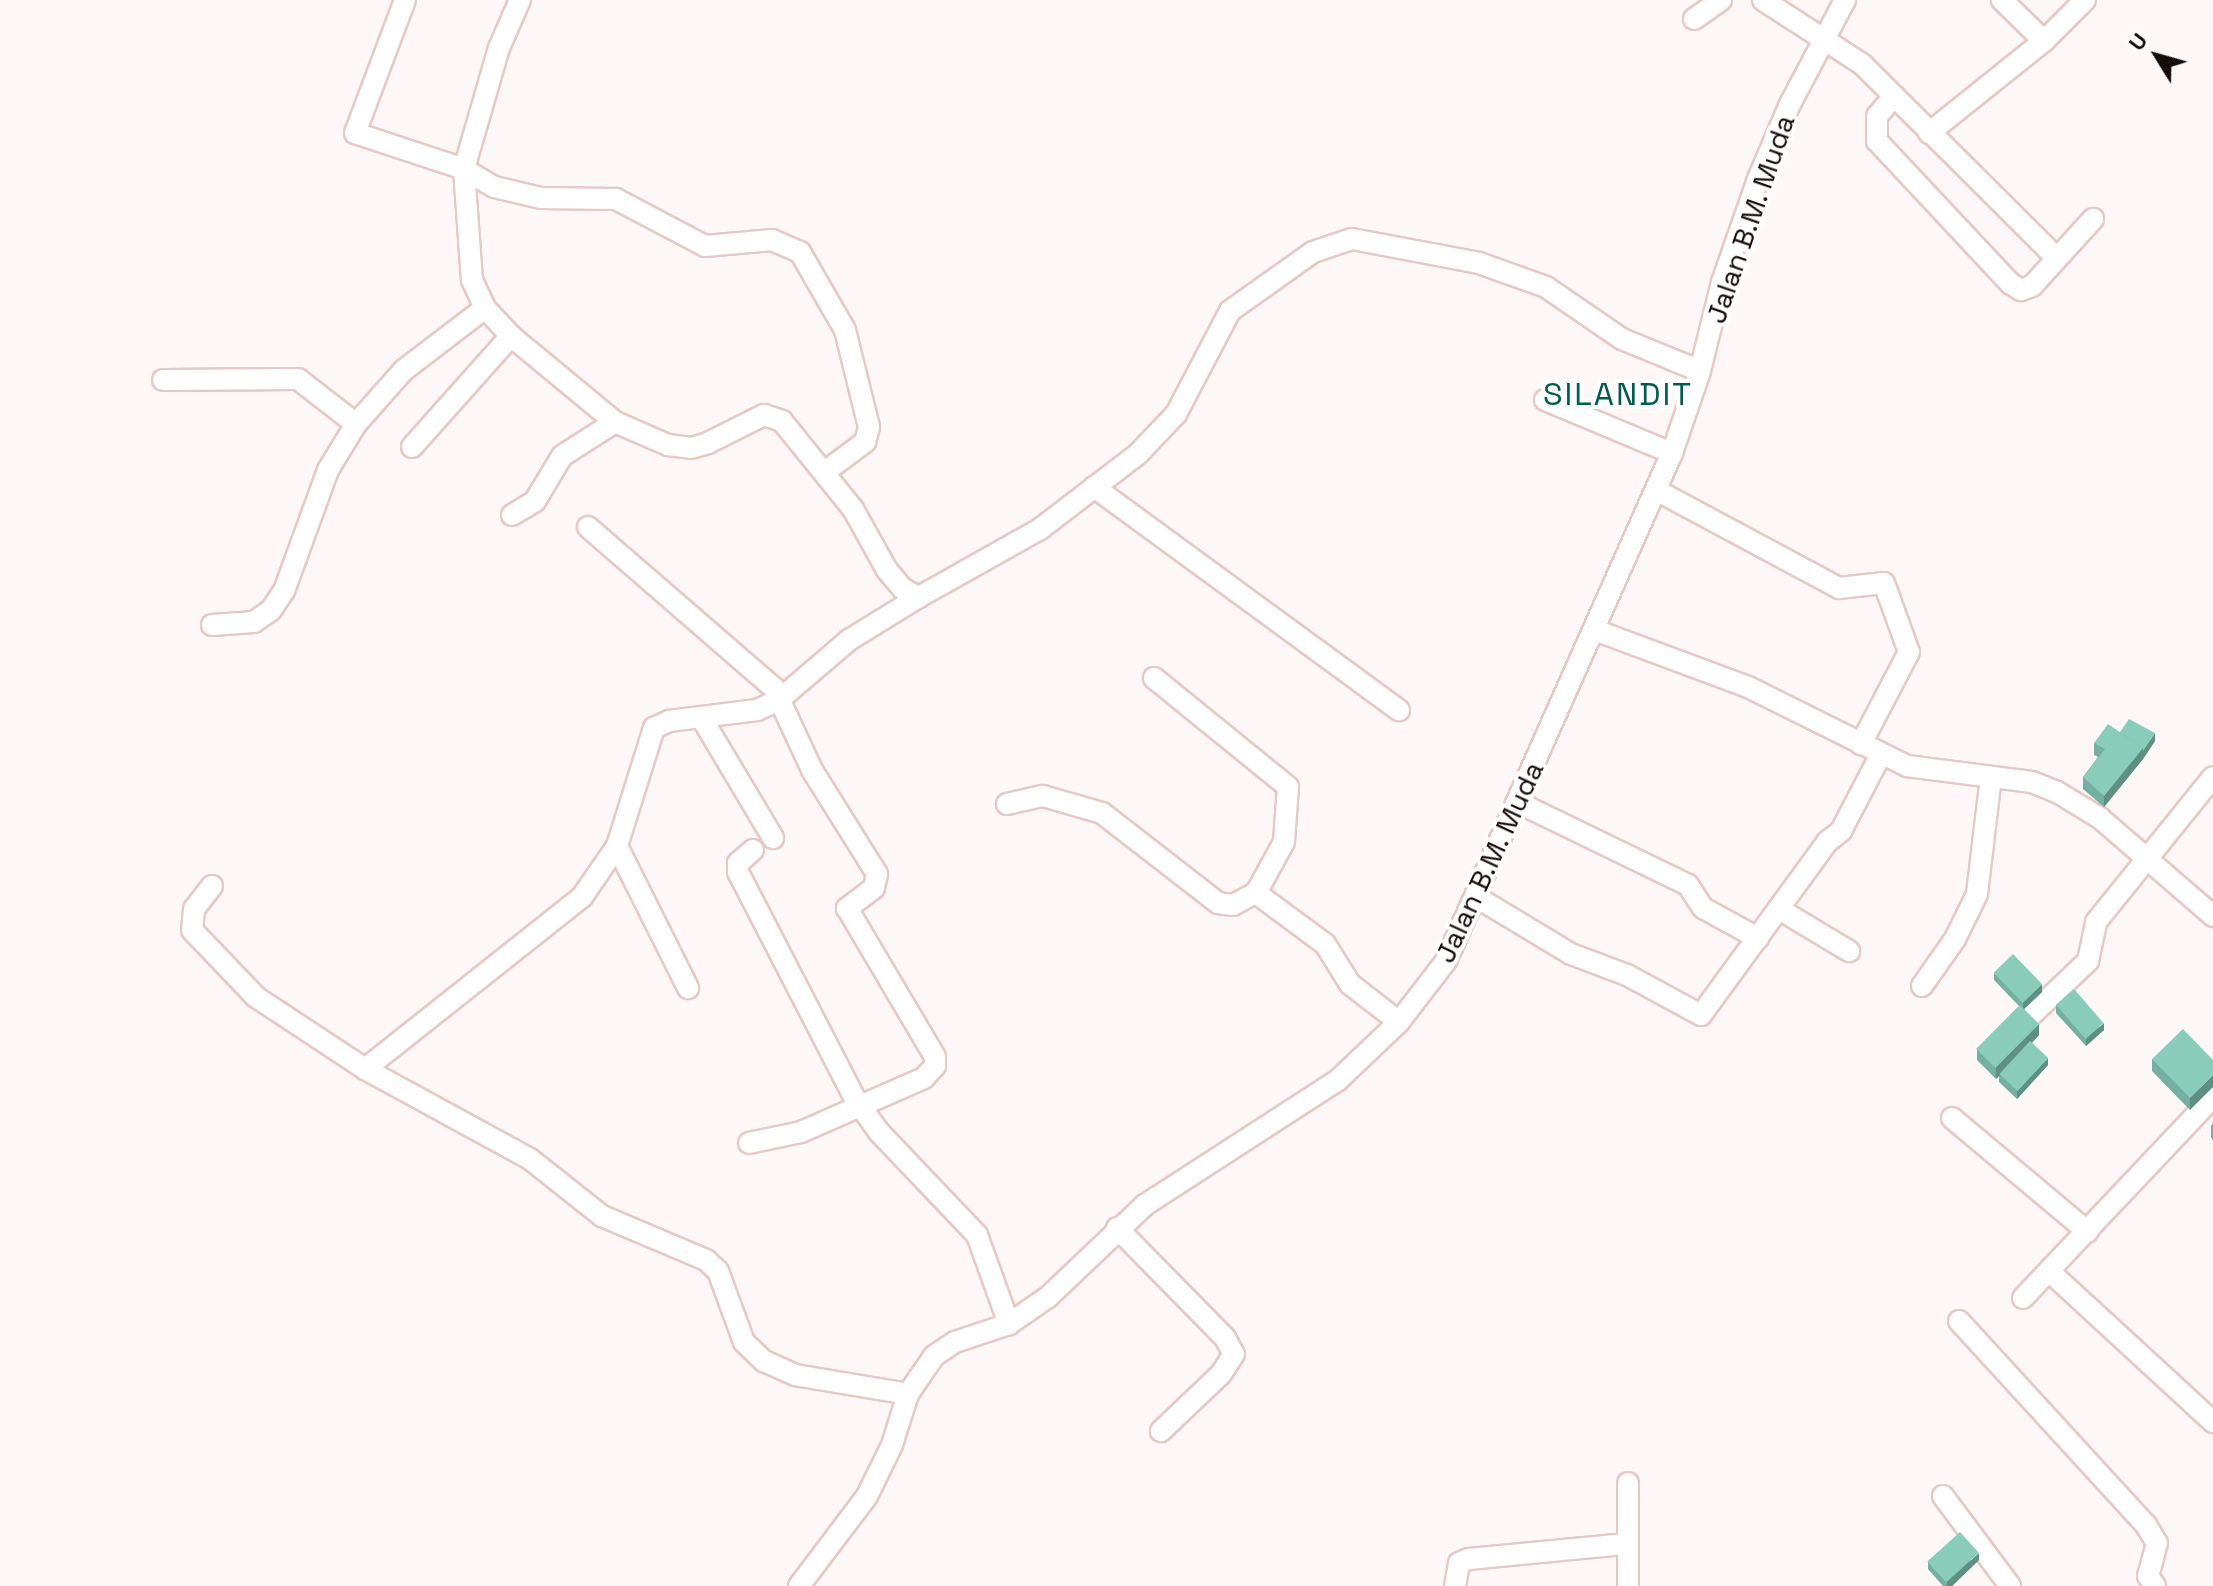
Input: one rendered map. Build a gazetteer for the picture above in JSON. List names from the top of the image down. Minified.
{"streets":{"street":["Jalan B.M. Muda"]},"districts":["SILANDIT"],"north":"top left"}
